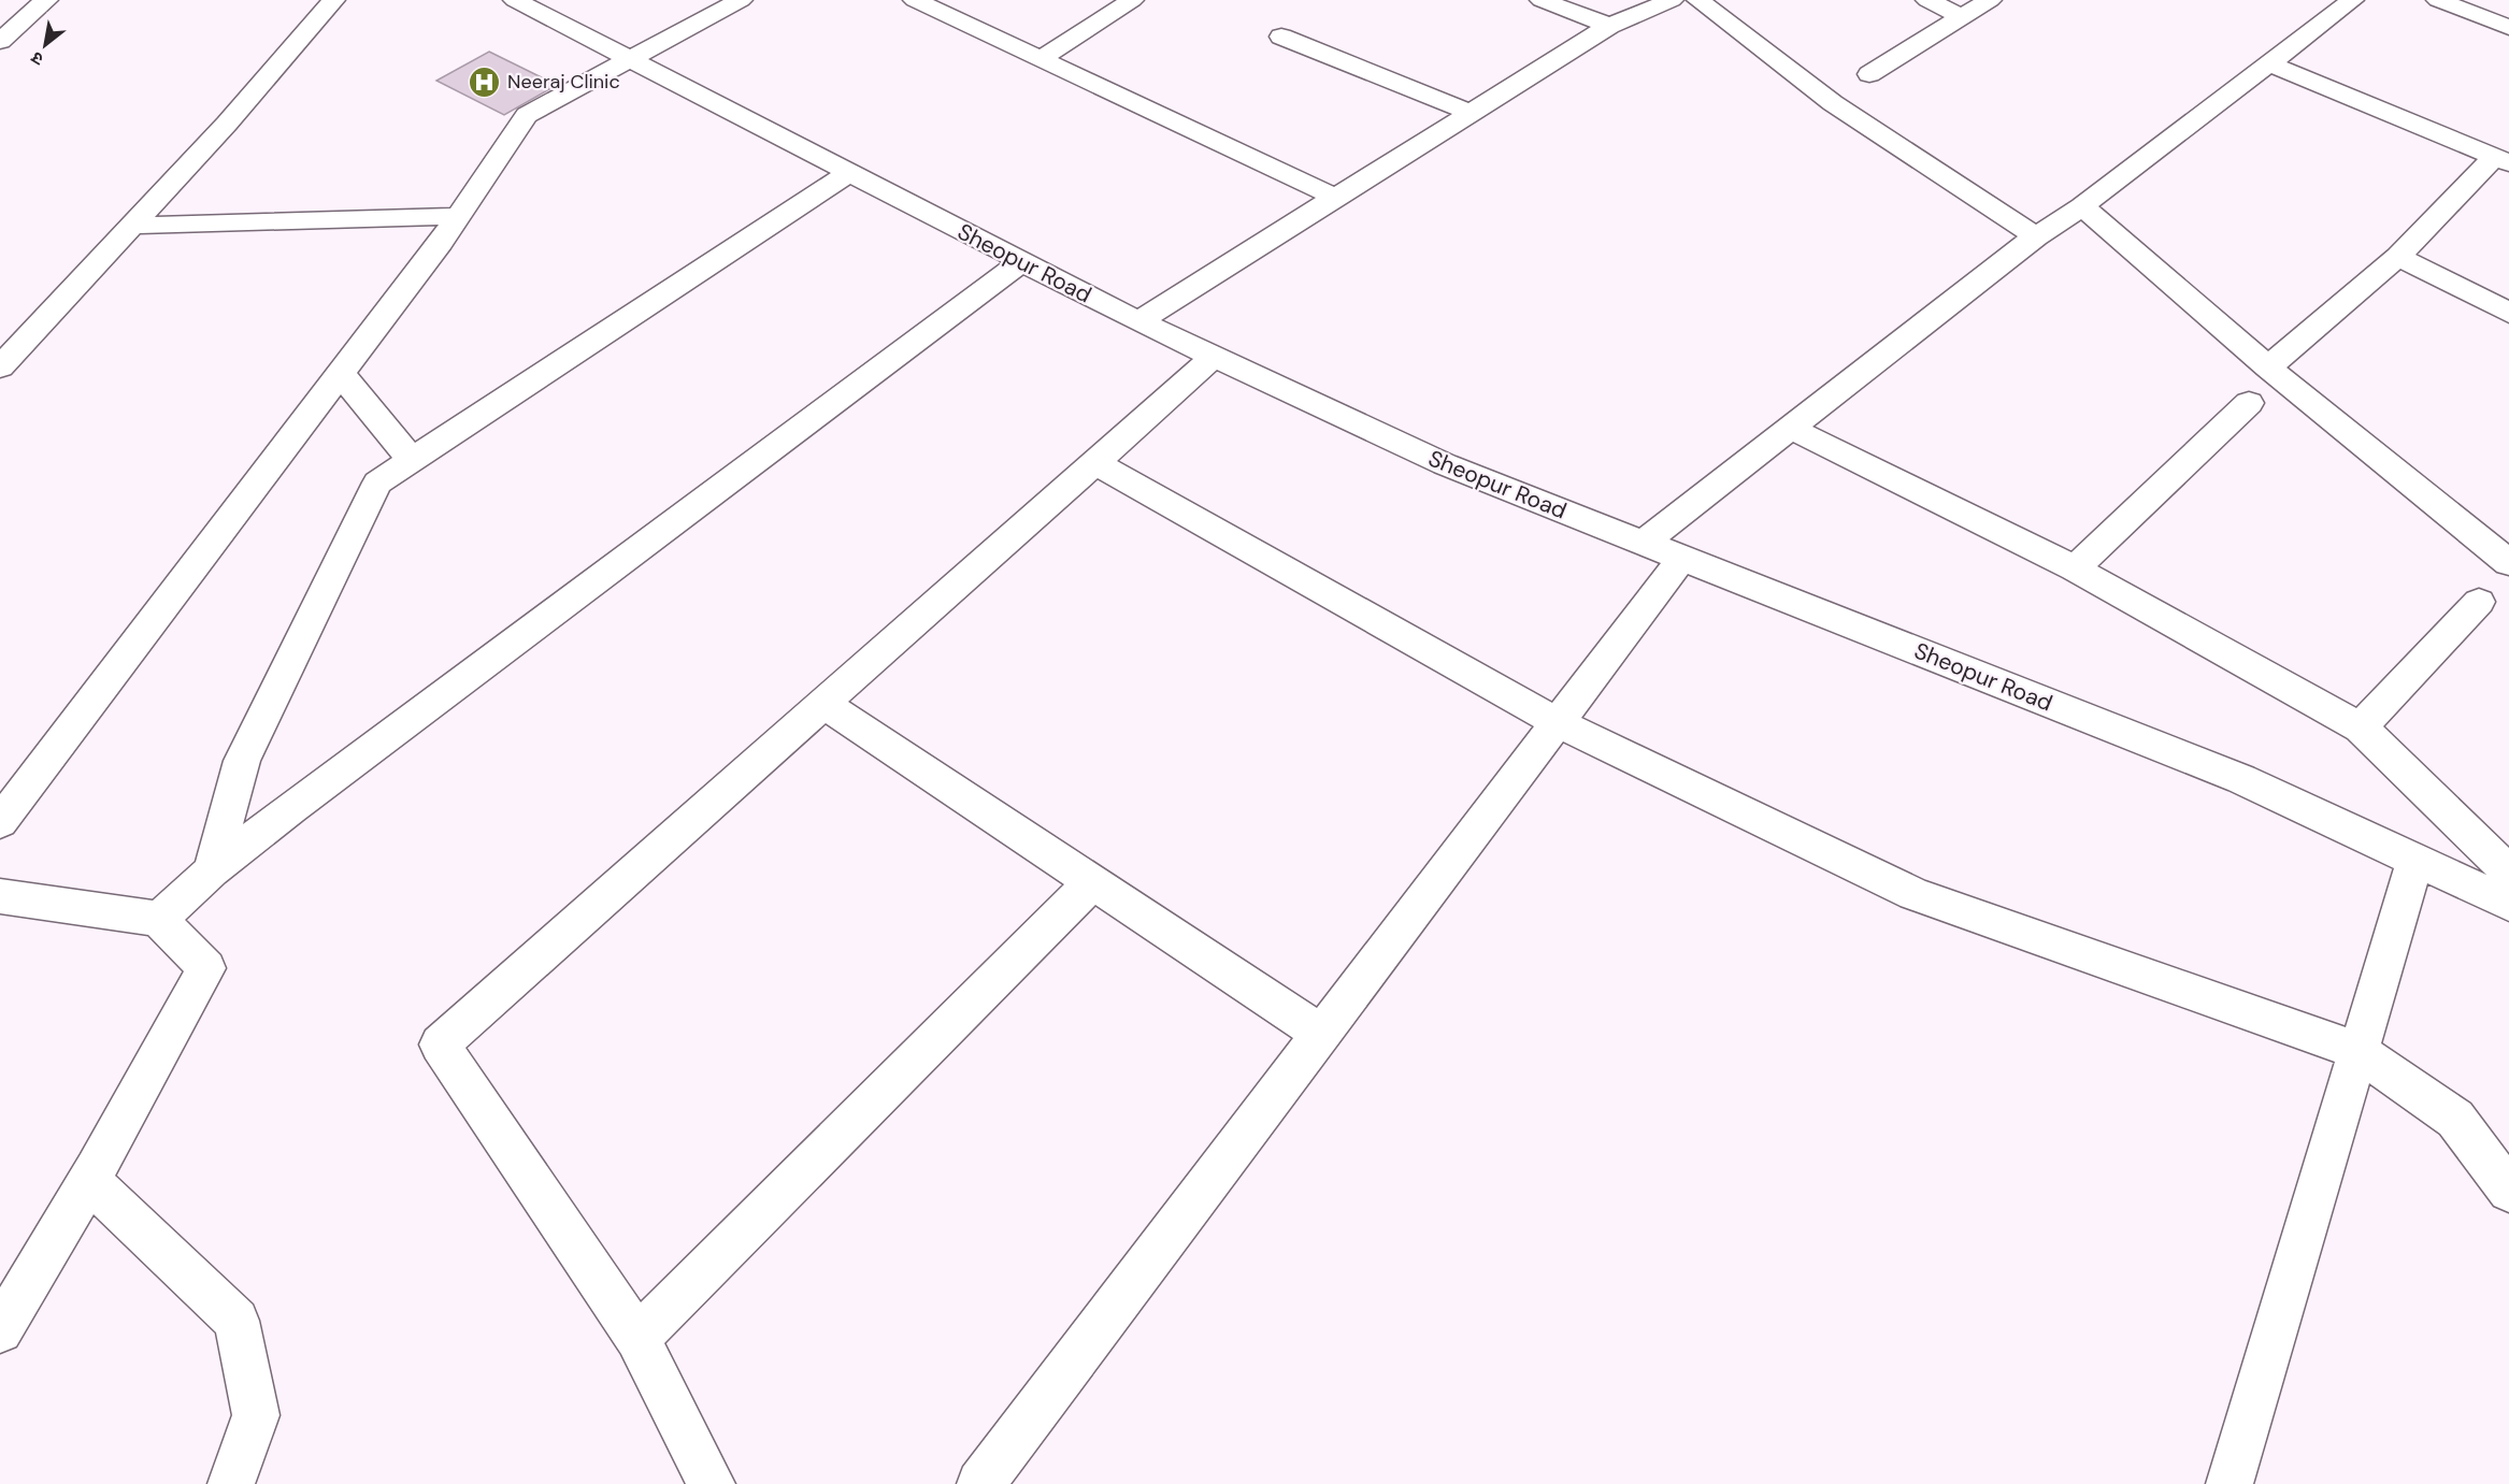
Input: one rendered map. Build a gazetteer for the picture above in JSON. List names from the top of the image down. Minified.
{"streets":{"street":["Sheopur Road"]},"places":{"hospital":["Neeraj Clinic"]},"north":"bottom left"}
